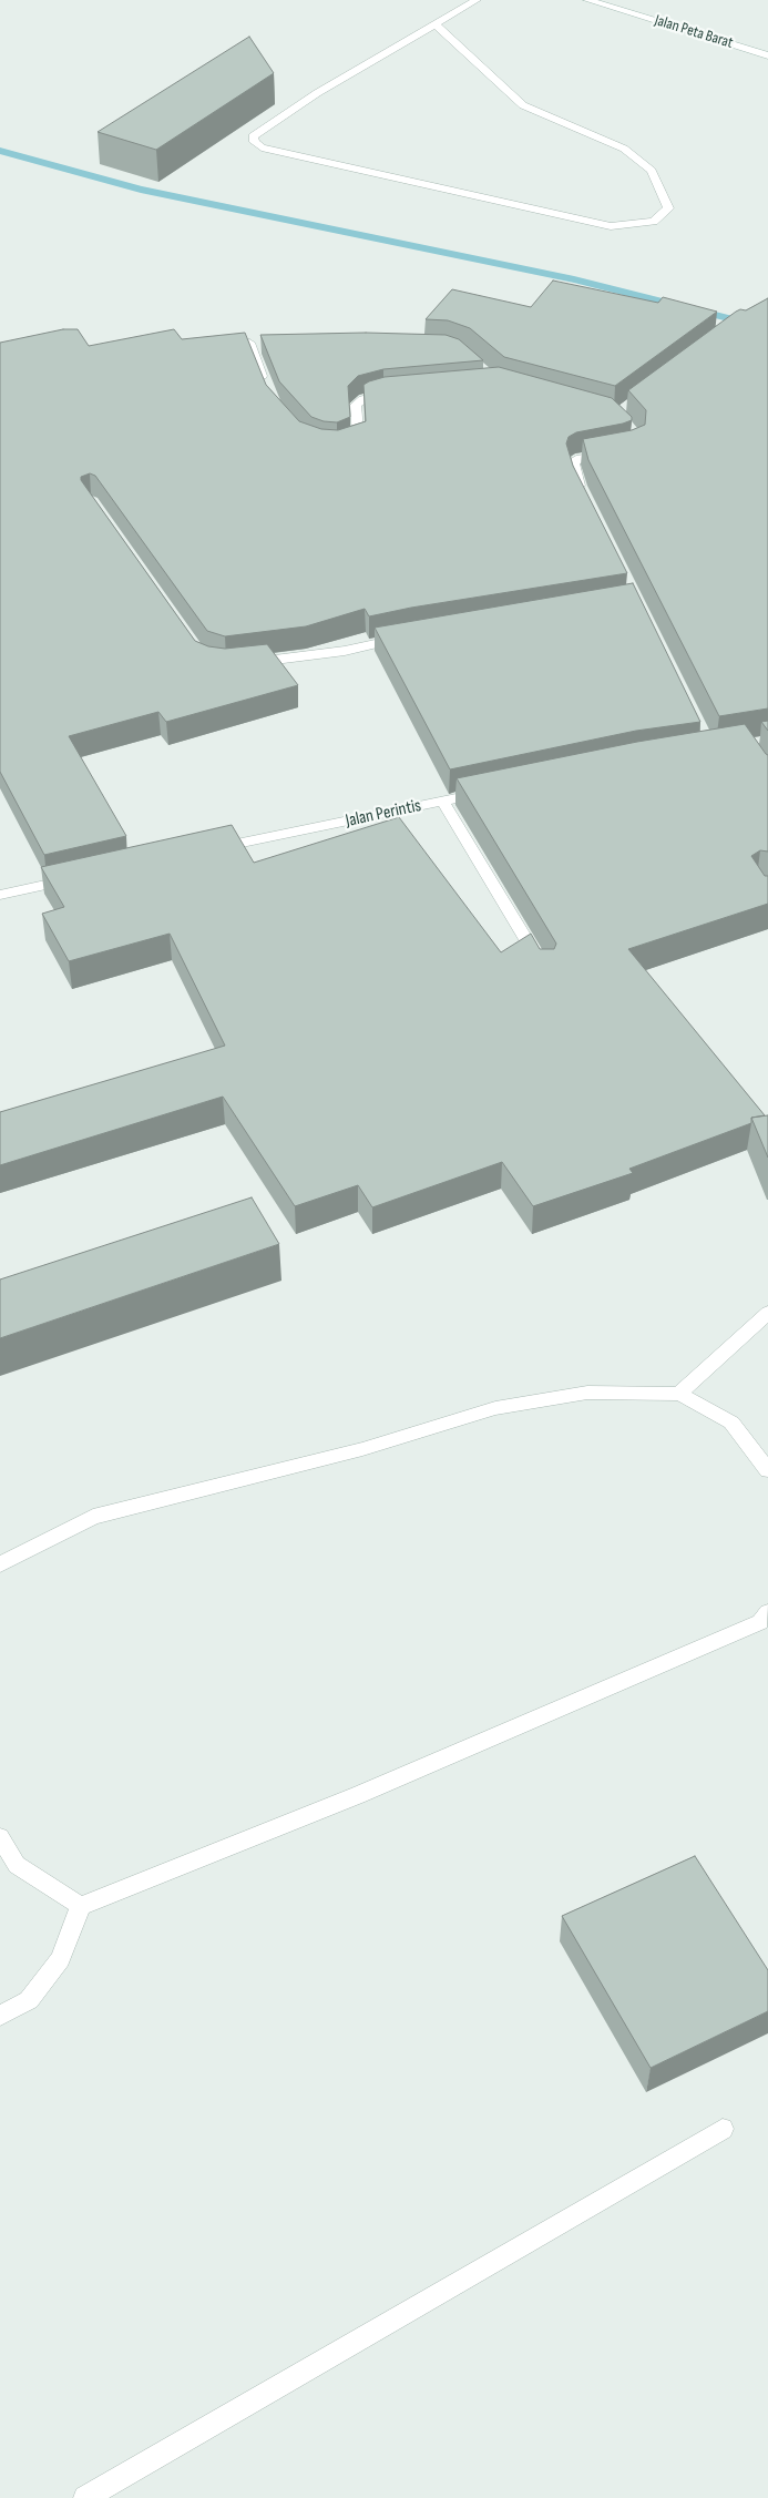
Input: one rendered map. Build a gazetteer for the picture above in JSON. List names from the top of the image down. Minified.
{"streets":{"street":["Jalan Peta Barat","Jalan Perintis"]}}
